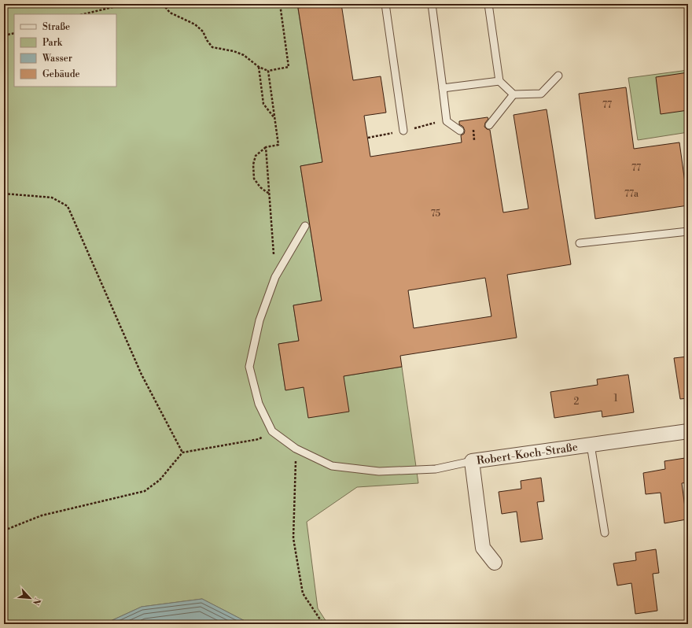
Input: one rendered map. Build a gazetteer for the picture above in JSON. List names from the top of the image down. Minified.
{"streets":{"street":["Robert-Koch-Straße"]},"house_numbers":["77","77","77a","75","1","2"],"legend":["Straße","Park","Wasser","Gebäude"],"north":"bottom right"}
